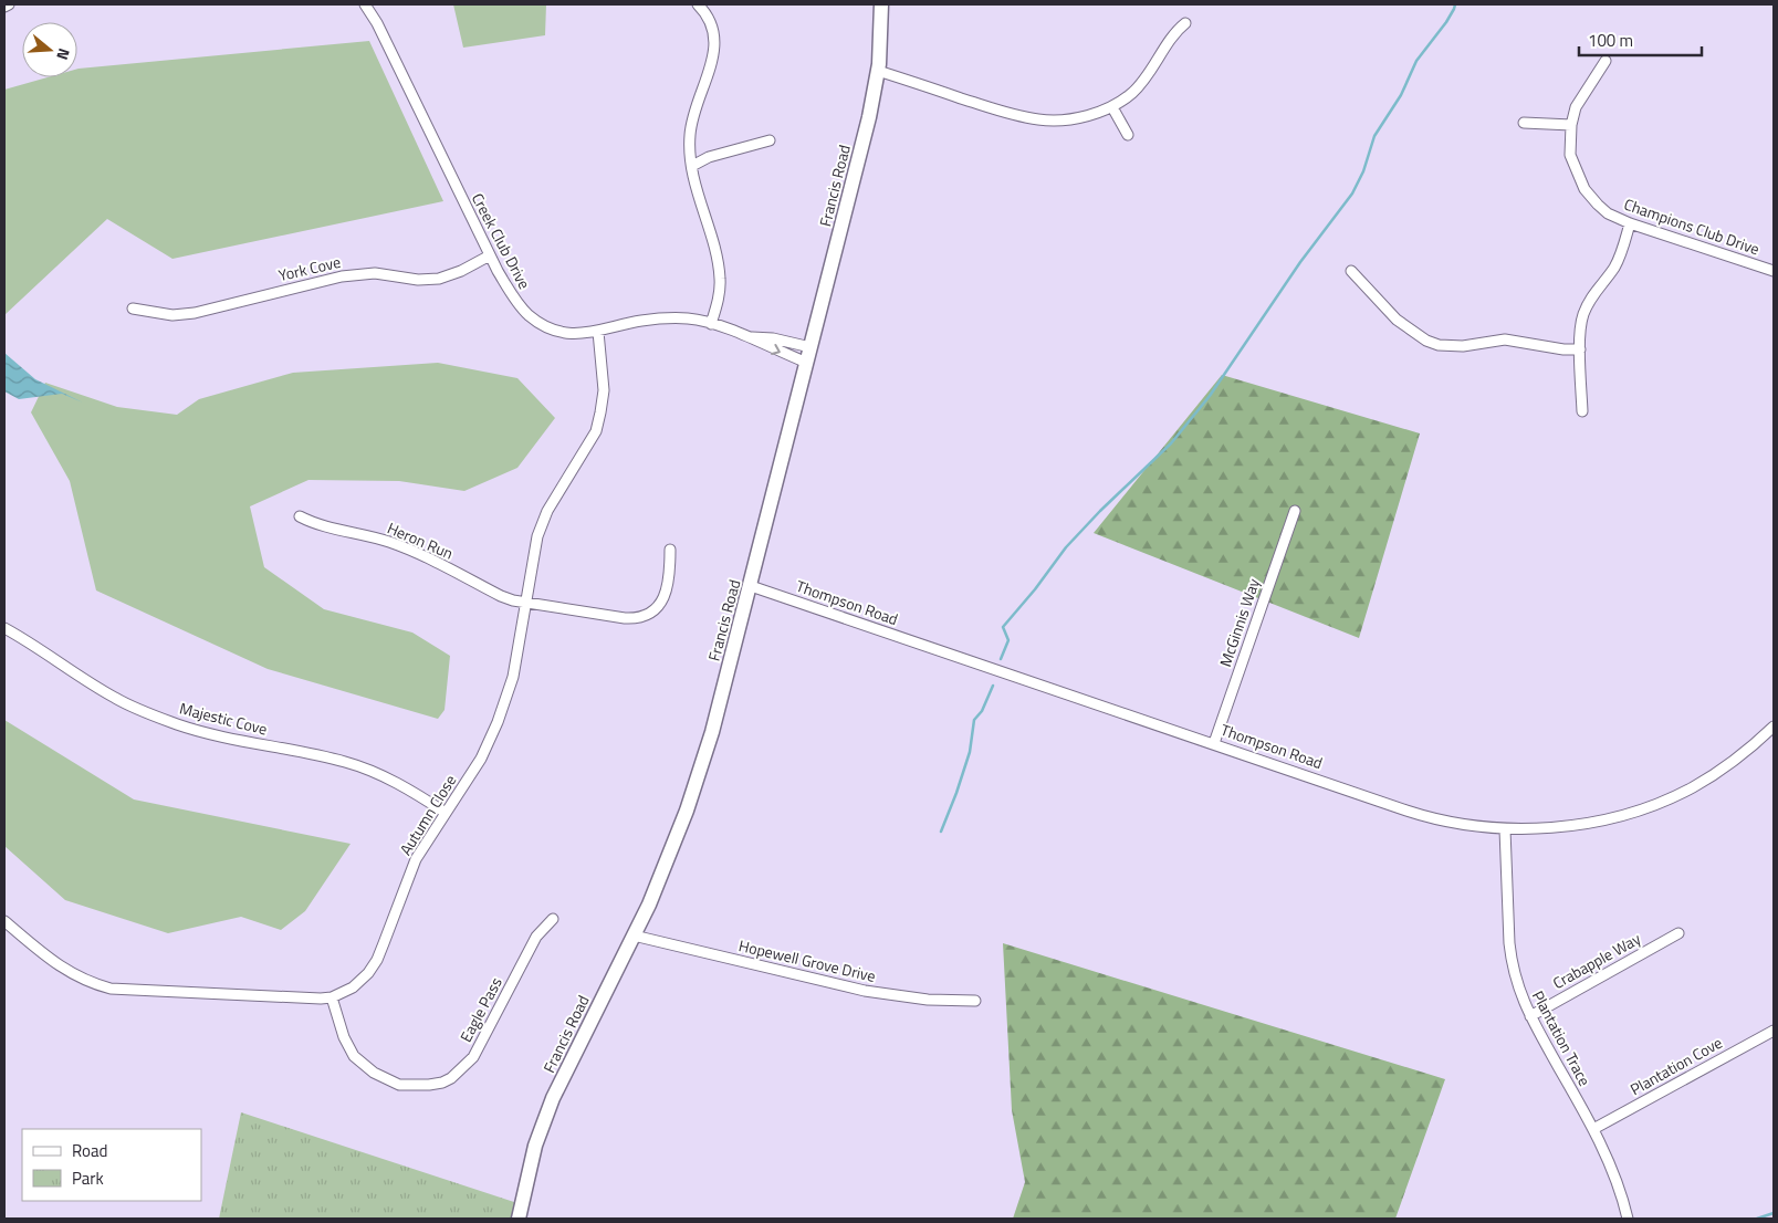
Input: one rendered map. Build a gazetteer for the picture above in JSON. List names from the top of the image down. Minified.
{"streets":{"street":["Francis Road","Champions Club Drive","Creek Club Drive","York Cove","Heron Run","Thompson Road","McGinnis Way","Majestic Cove","Autumn Close","Hopewell Grove Drive","Crabapple Way","Eagle Pass","Plantation Trace","Plantation Cove"]},"crossings":[["Francis Road","Creek Club Drive"],["Francis Road","Thompson Road"],["Francis Road","Hopewell Grove Drive"],["Creek Club Drive","York Cove"],["Creek Club Drive","Autumn Close"],["Heron Run","Autumn Close"],["Thompson Road","McGinnis Way"],["Thompson Road","Plantation Trace"],["Majestic Cove","Autumn Close"],["Autumn Close","Eagle Pass"],["Crabapple Way","Plantation Trace"],["Plantation Trace","Plantation Cove"]],"legend":["Road","Park"],"scale_bar":"100 m","north":"right"}
